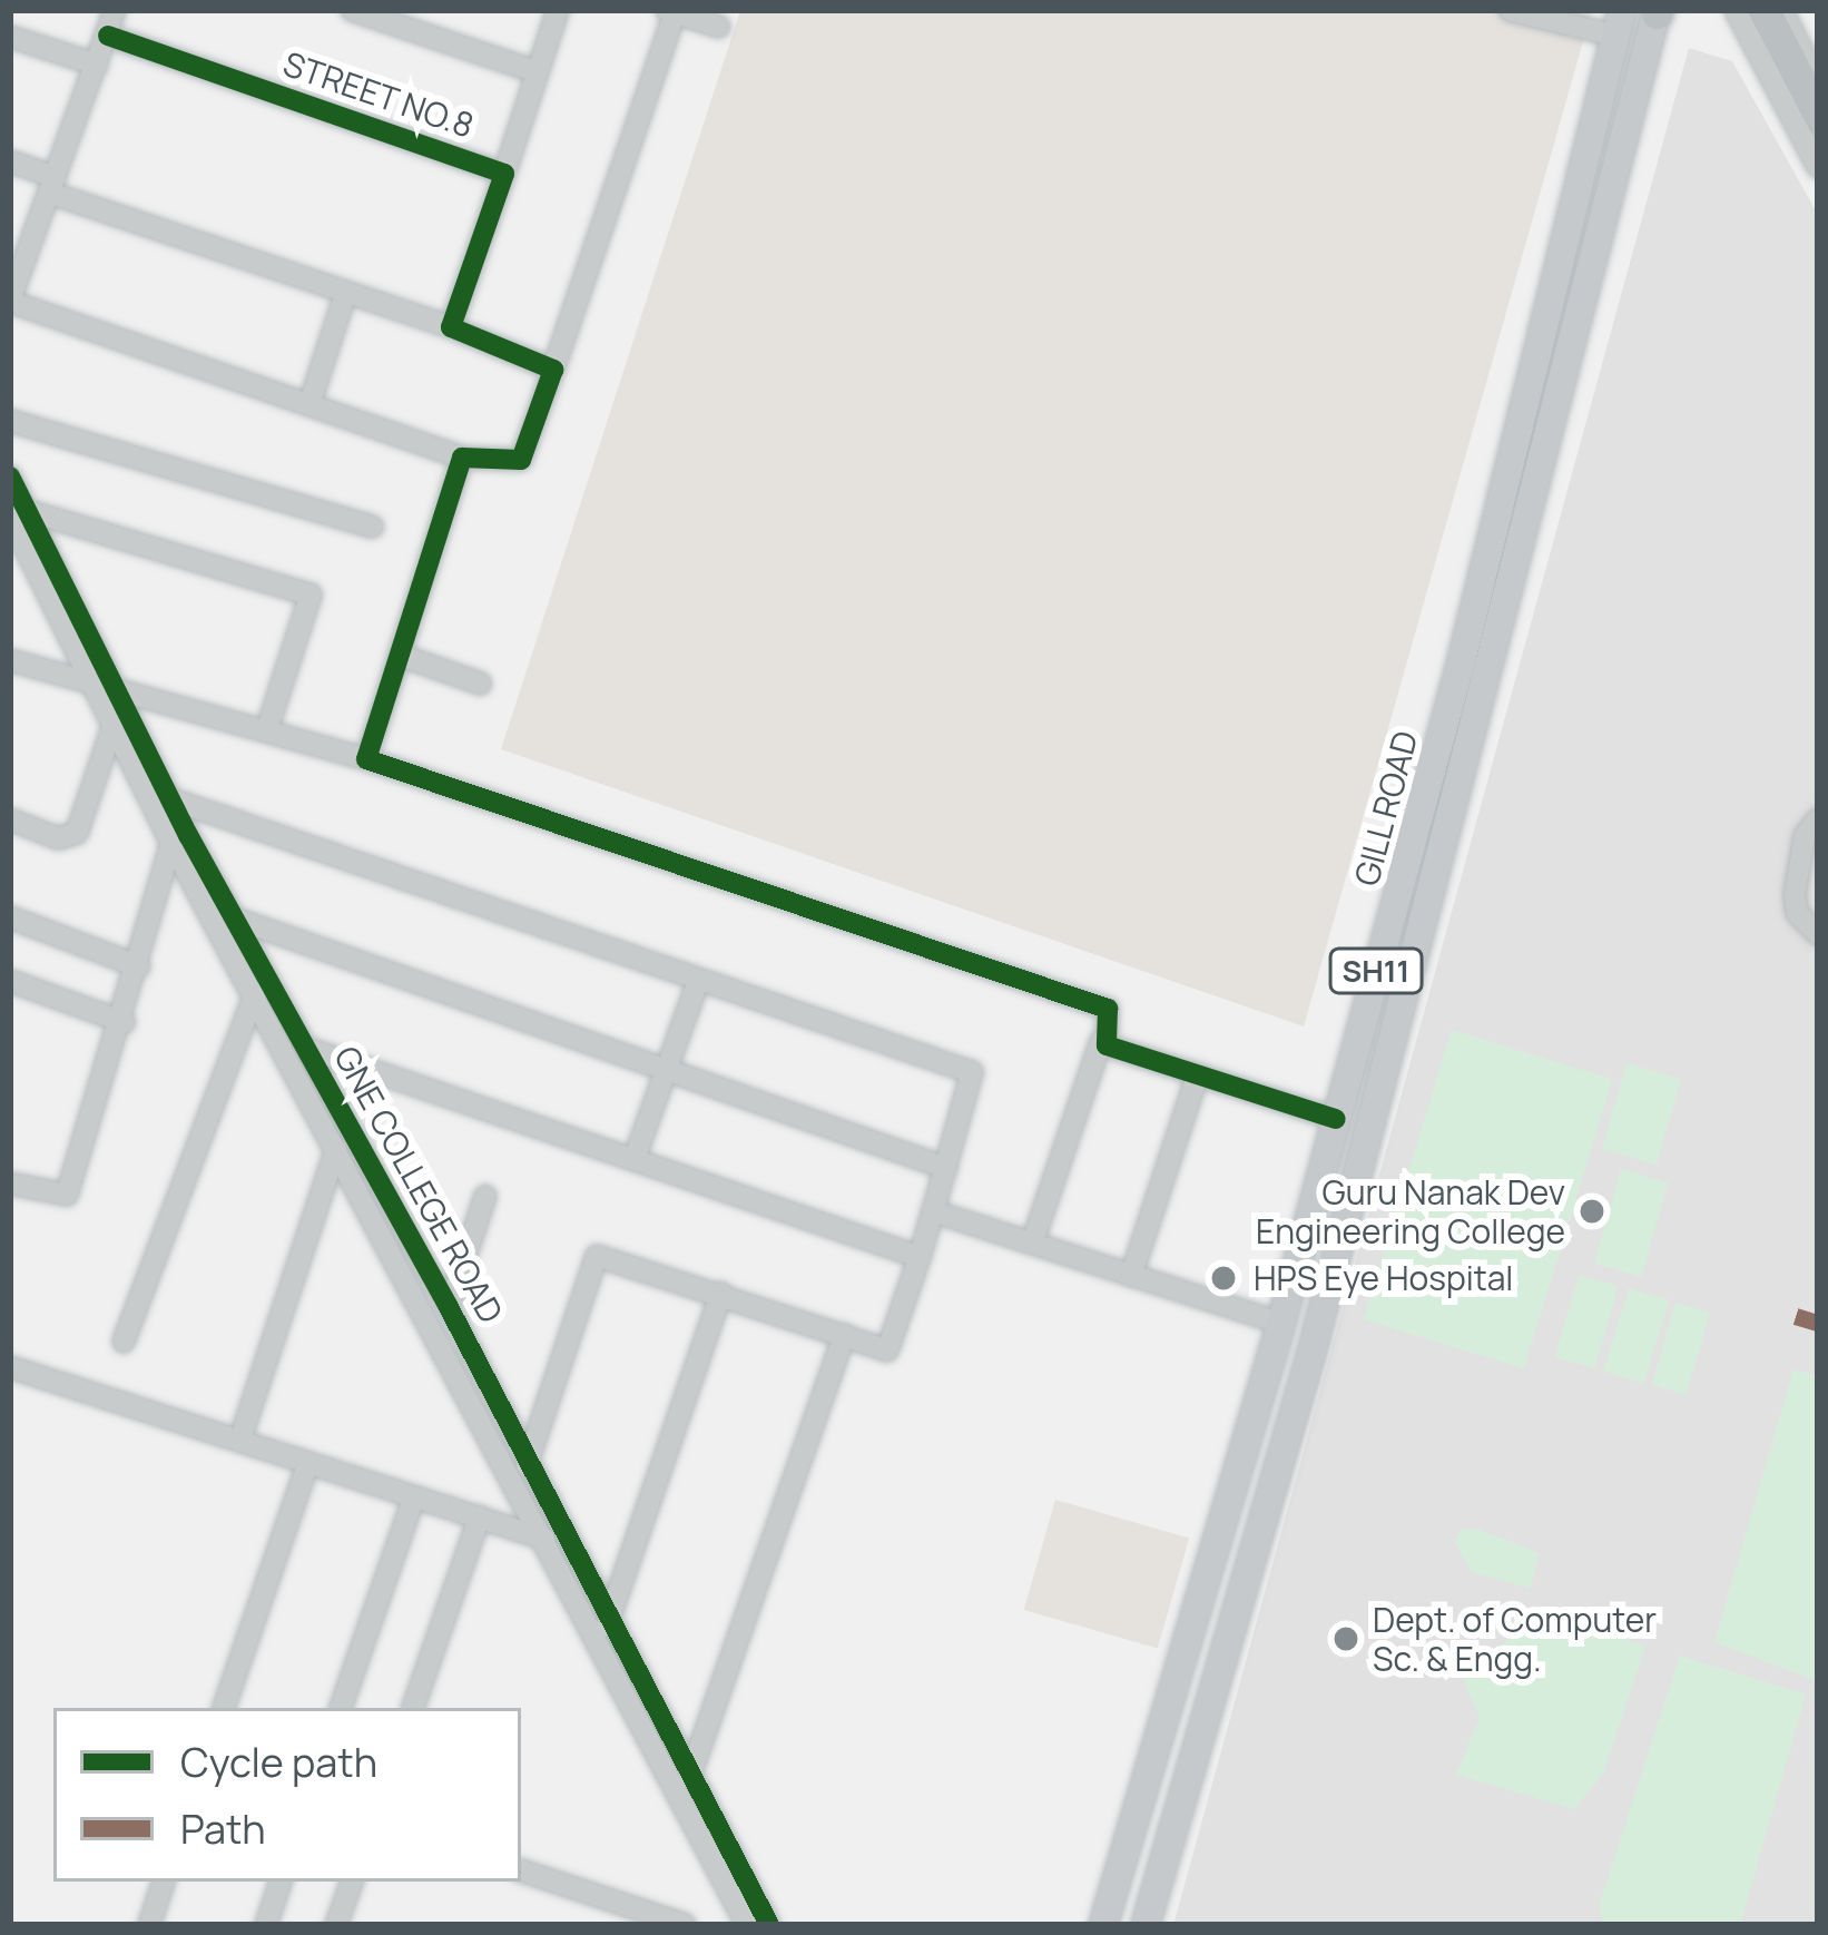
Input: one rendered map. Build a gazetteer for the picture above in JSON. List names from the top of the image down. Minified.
{"streets":{"main road":["GILL ROAD","SH11"],"street":["STREET NO.8","GNE COLLEGE ROAD"]},"places":["Guru Nanak Dev Engineering College","HPS Eye Hospital","Dept. of Computer Sc. & Engg."],"legend":["Cycle path","Path"]}
